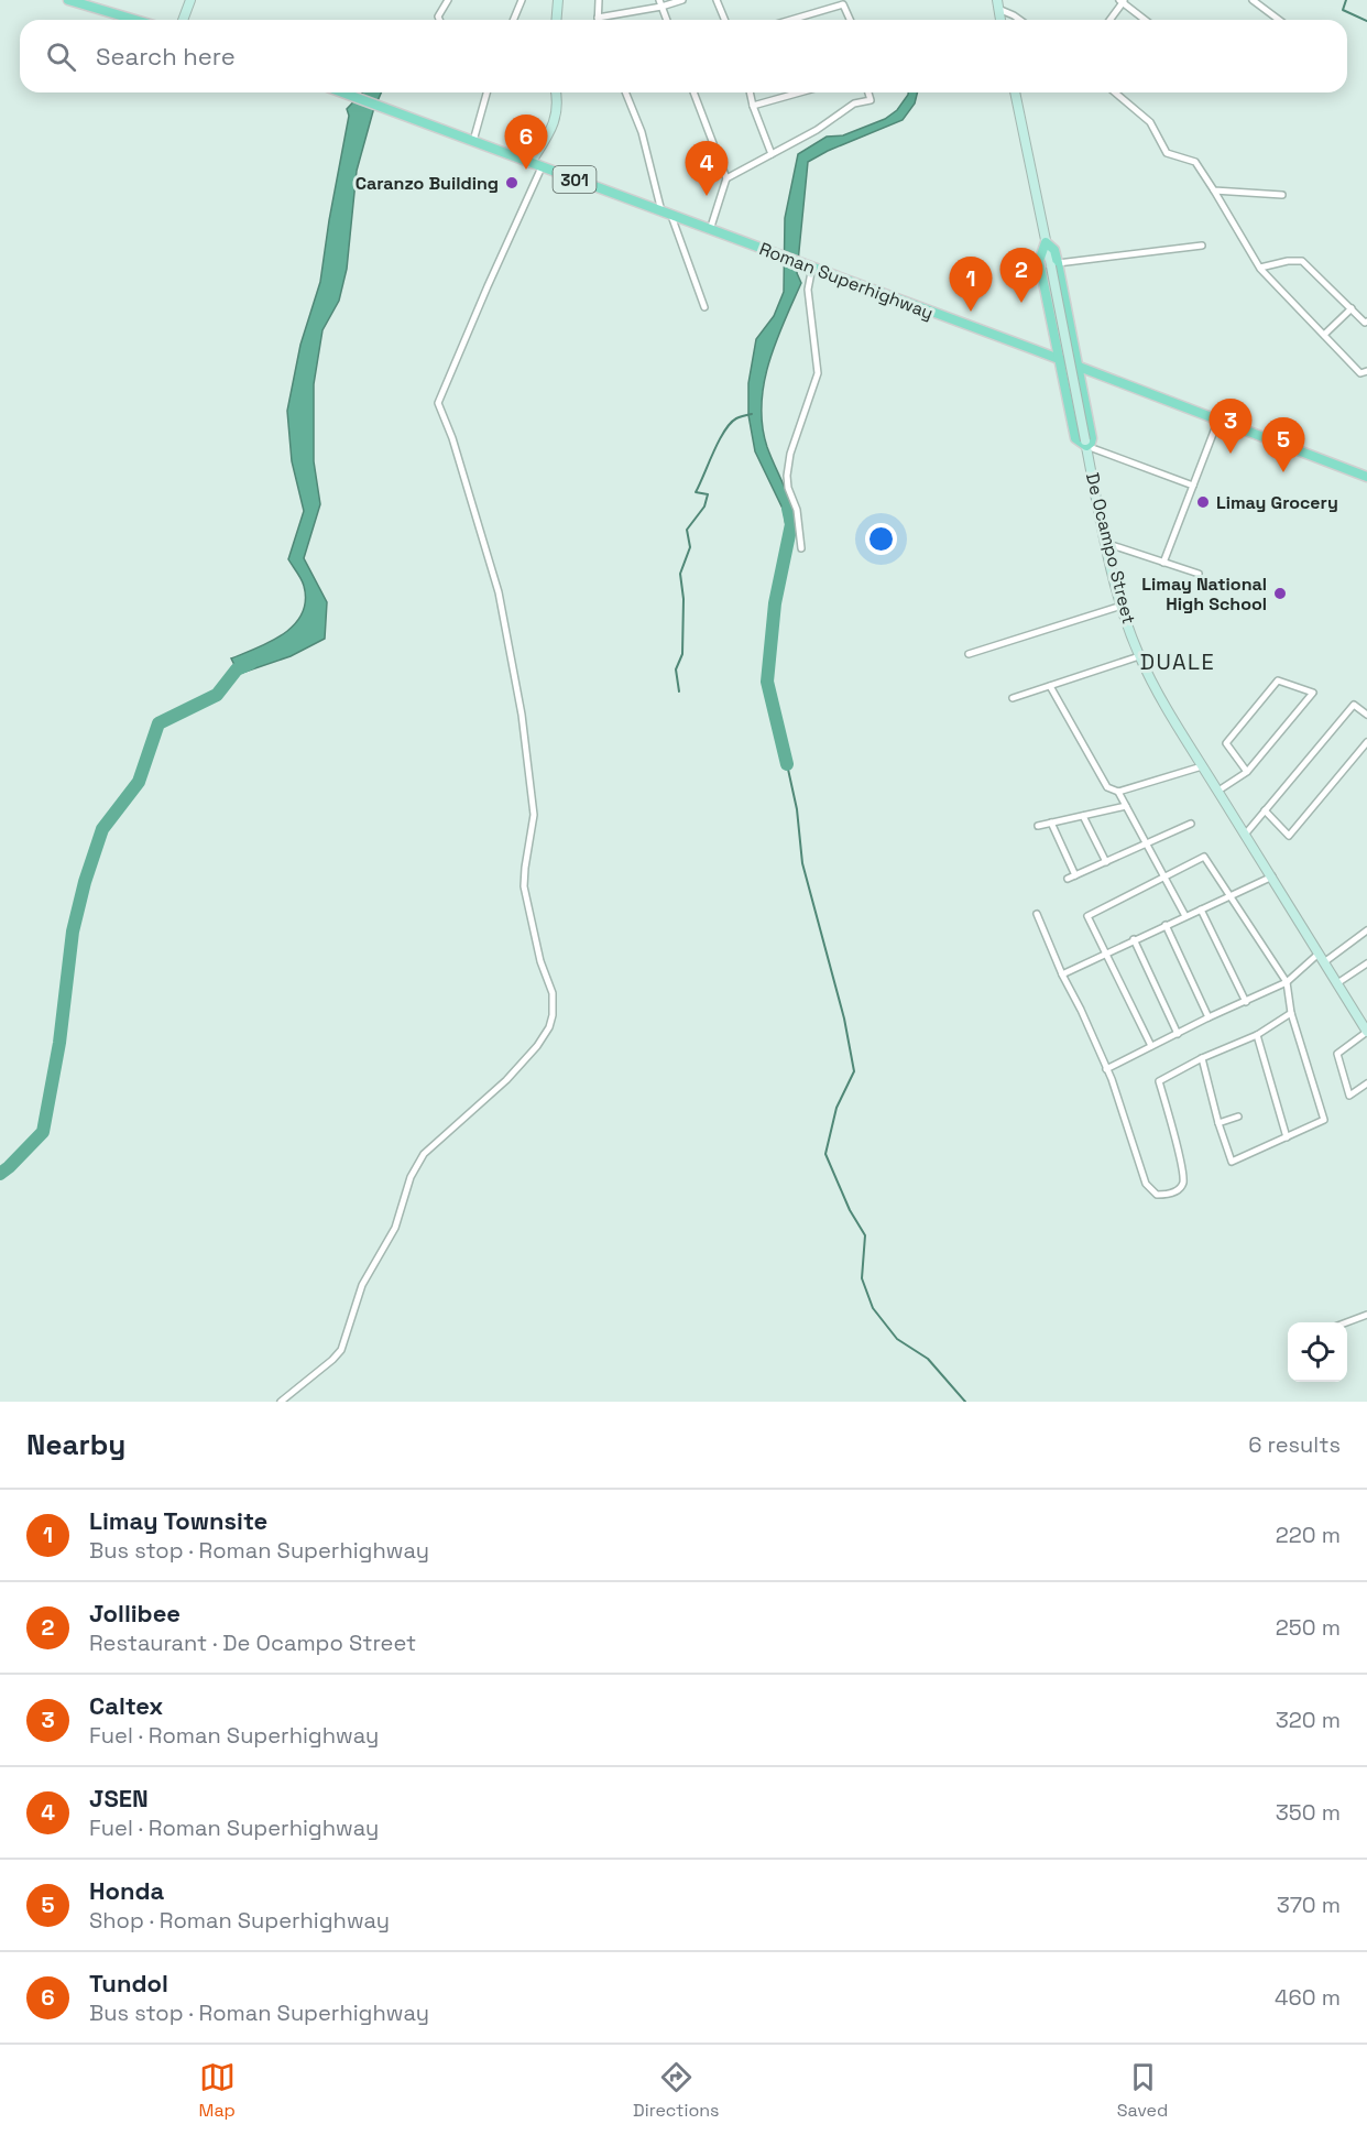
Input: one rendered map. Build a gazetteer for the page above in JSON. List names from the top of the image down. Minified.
{"streets":{"main road":["301","Roman Superhighway"],"street":["De Ocampo Street"]},"districts":["DUALE"],"places":["Caranzo Building","Limay Grocery","Limay National High School"],"page":{"search":"Search here","pins":["6","4","2","1","3","5"],"heading":["Nearby","6 results"],"list":[{"mark":"1","name":"Limay Townsite","note":"Bus stop · Roman Superhighway","value":"220 m"},{"mark":"2","name":"Jollibee","note":"Restaurant · De Ocampo Street","value":"250 m"},{"mark":"3","name":"Caltex","note":"Fuel · Roman Superhighway","value":"320 m"},{"mark":"4","name":"JSEN","note":"Fuel · Roman Superhighway","value":"350 m"},{"mark":"5","name":"Honda","note":"Shop · Roman Superhighway","value":"370 m"},{"mark":"6","name":"Tundol","note":"Bus stop · Roman Superhighway","value":"460 m"}],"nav":["Map","Directions","Saved"]}}
